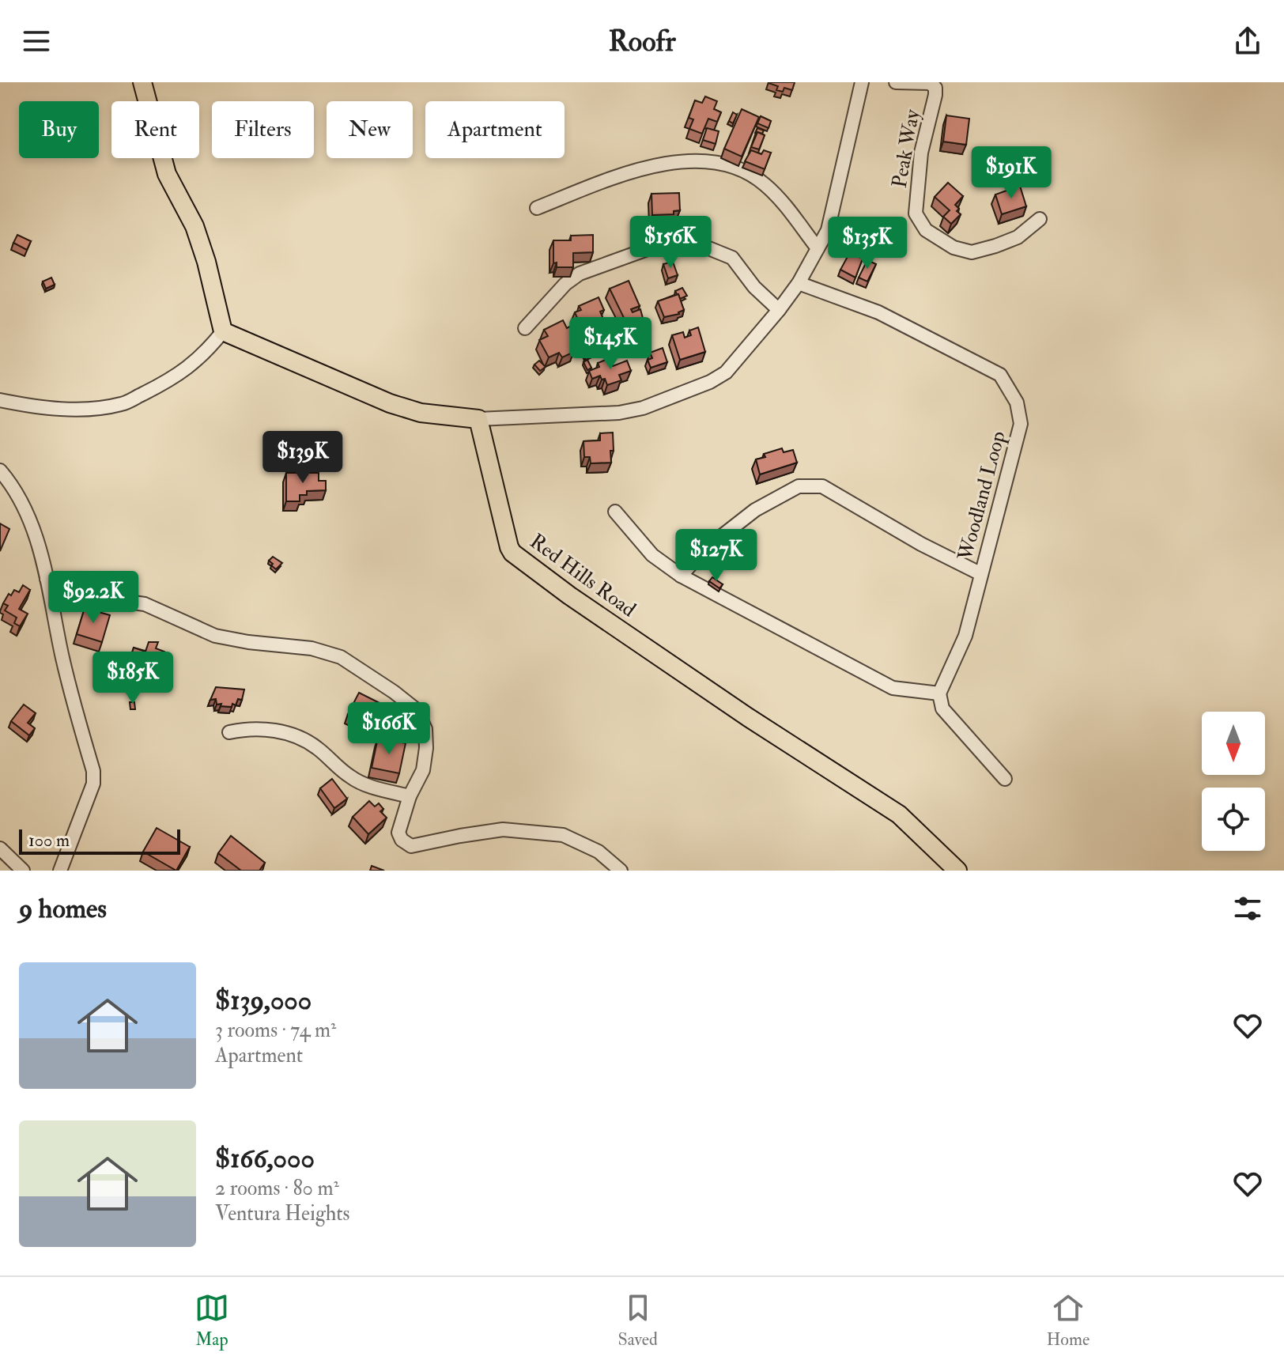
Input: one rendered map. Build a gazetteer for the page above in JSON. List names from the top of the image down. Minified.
{"streets":{"main road":["Red Hills Road"],"street":["Peak Way","Woodland Loop"]},"scale_bar":"100 m","north":"bottom","page":{"header":"Roofr","chip":["Buy","Rent","Filters","New","Apartment"],"price":["$191K","$156K","$135K","$145K","$139K","$127K","$92.2K","$185K","$166K"],"scale":"100 m","heading":"9 homes","list":[{"name":"$139,000","note":"3 rooms · 74 m² · Apartment"},{"name":"$166,000","note":"2 rooms · 80 m² · Ventura Heights"}],"tabs":["Map","Saved","Home"]}}
